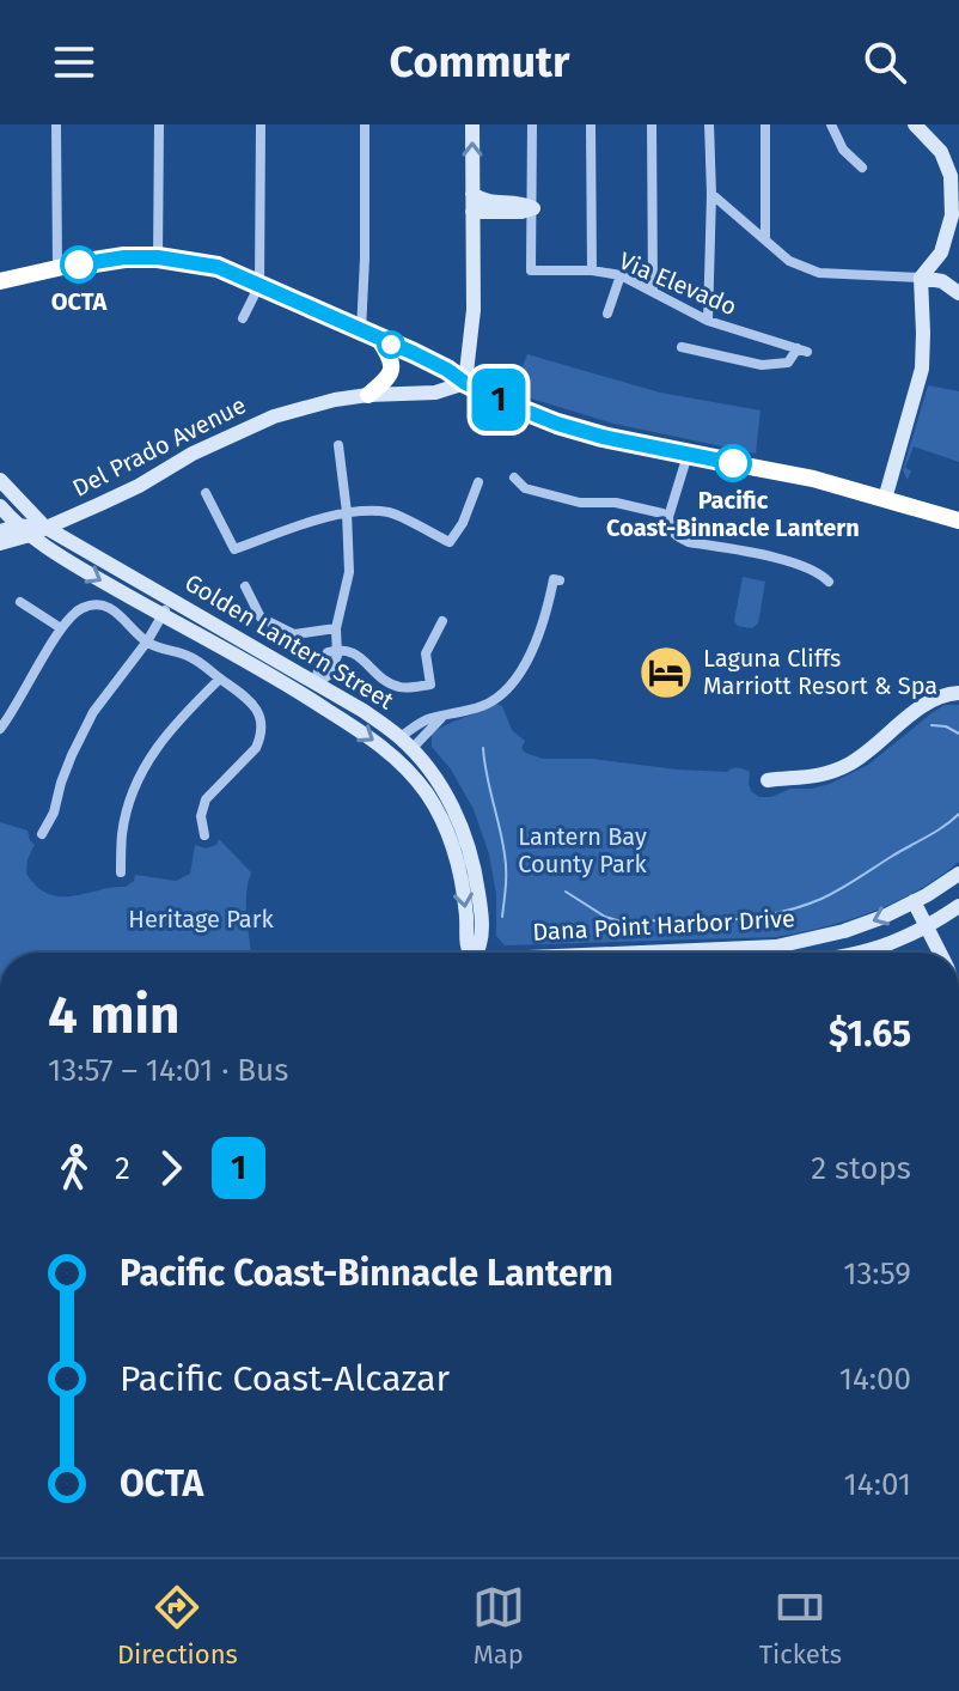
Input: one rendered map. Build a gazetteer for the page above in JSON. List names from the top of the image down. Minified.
{"streets":{"main road":["Del Prado Avenue","Golden Lantern Street","Dana Point Harbor Drive"],"street":["Via Elevado"]},"crossings":[["Del Prado Avenue","Golden Lantern Street"]],"parks":["Lantern Bay County Park","Heritage Park"],"places":{"other":["OCTA","Pacific Coast-Binnacle Lantern"],"hotel":["Laguna Cliffs Marriott Resort & Spa"]},"lines":["bus line 1"],"page":{"header":"Commutr","on_map":"1","heading":["4 min","13:57 – 14:01 · Bus","$1.65"],"legs":["2","1","2 stops"],"list":[{"name":"Pacific Coast-Binnacle Lantern","value":"13:59"},{"name":"Pacific Coast-Alcazar","value":"14:00"},{"name":"OCTA","value":"14:01"}],"tabs":["Directions","Map","Tickets"]}}
